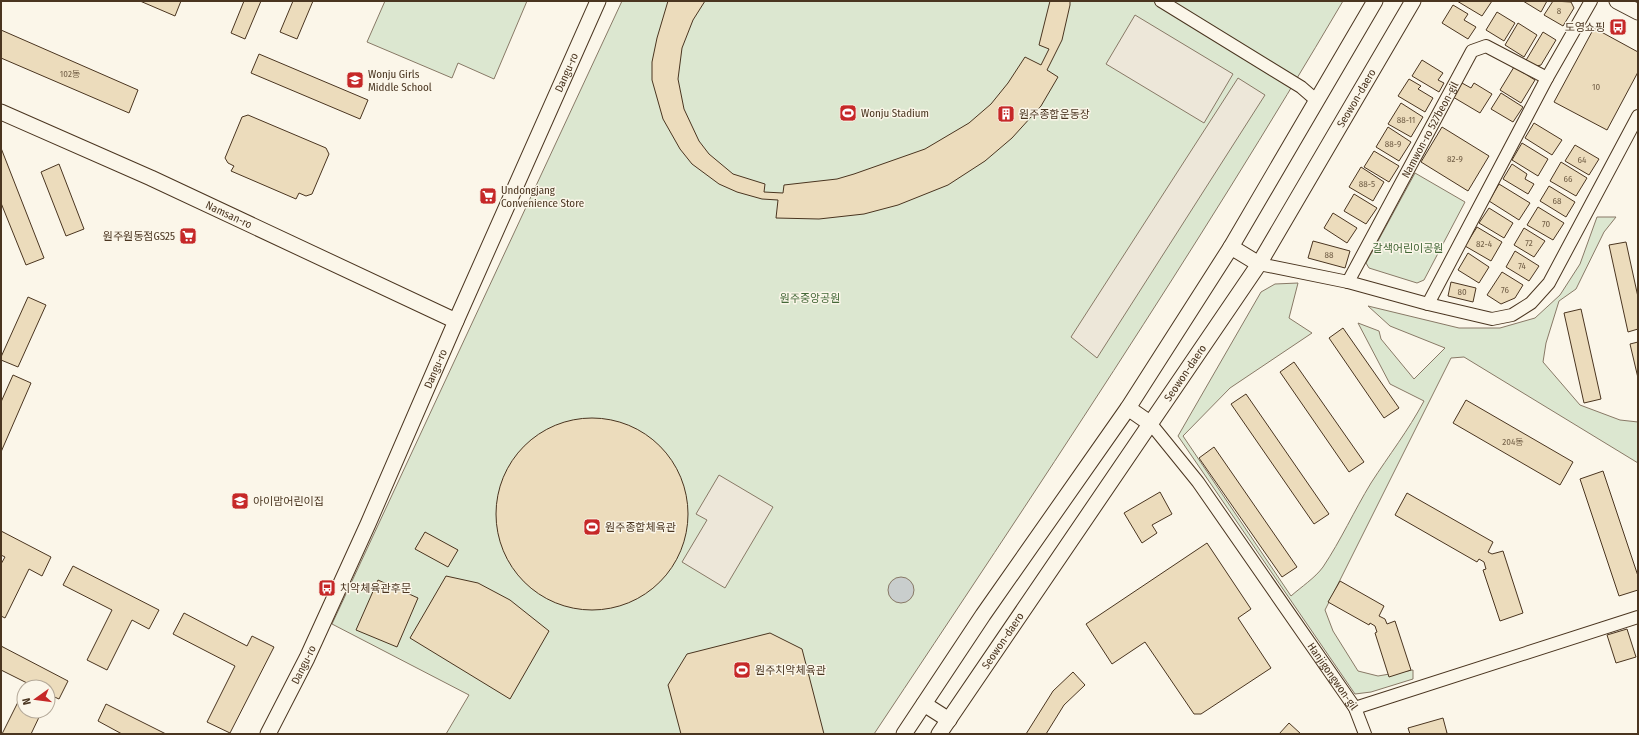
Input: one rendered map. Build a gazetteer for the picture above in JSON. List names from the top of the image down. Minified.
{"streets":{"street":["Dangu-ro","Seowon-daero","Namwon-ro 527beon-gil","Namsan-ro","Hanjigongwon-gil"]},"crossings":[["Dangu-ro","Namsan-ro"],["Seowon-daero","Hanjigongwon-gil"]],"parks":["갈색어린이공원","원주중앙공원"],"places":{"bus stop":["도영쇼핑","치악체육관후문"],"school or university":["Wonju Girls Middle School","아이맘어린이집"],"sports":["Wonju Stadium","원주종합체육관","원주치악체육관"],"building":["원주종합운동장"],"supermarket":["Undongjang Convenience Store","원주원동점GS25"]},"house_numbers":["8","102동","10","88-11","88-9","82-9","64","66","88-5","68","70","72","82-4","88","74","76","80","204동"],"north":"left"}
